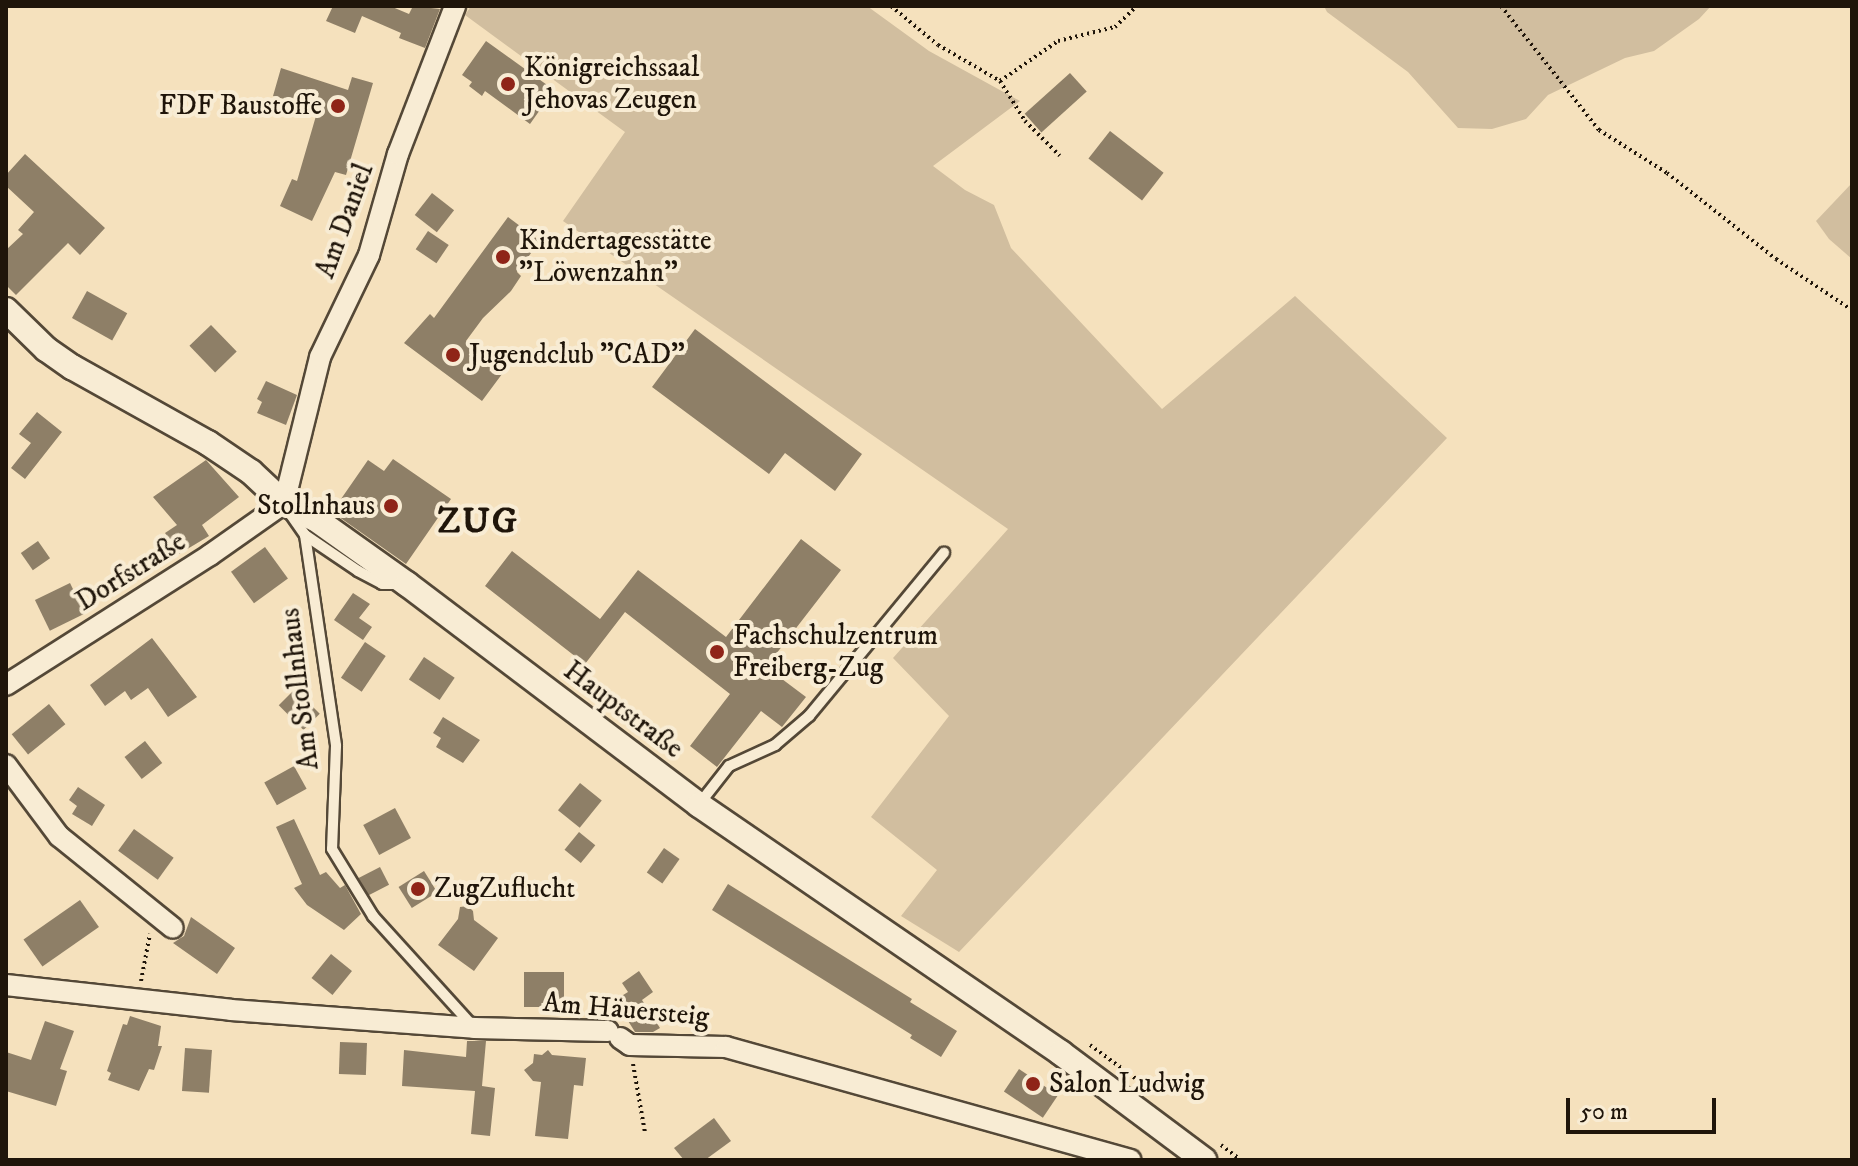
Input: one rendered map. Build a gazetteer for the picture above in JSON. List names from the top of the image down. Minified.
{"streets":{"street":["Am Daniel","Dorfstraße","Hauptstraße","Am Häuersteig"],"lane":["Am Stollnhaus"]},"crossings":[["Am Daniel","Dorfstraße"],["Am Daniel","Hauptstraße"],["Dorfstraße","Hauptstraße"],["Am Stollnhaus","Am Häuersteig"]],"districts":["ZUG"],"places":["Königreichssaal Jehovas Zeugen","FDF Baustoffe","Kindertagesstätte \"Löwenzahn\"","Jugendclub \"CAD\"","Stollnhaus","Fachschulzentrum Freiberg-Zug","ZugZuflucht","Salon Ludwig"],"scale_bar":"50 m"}
